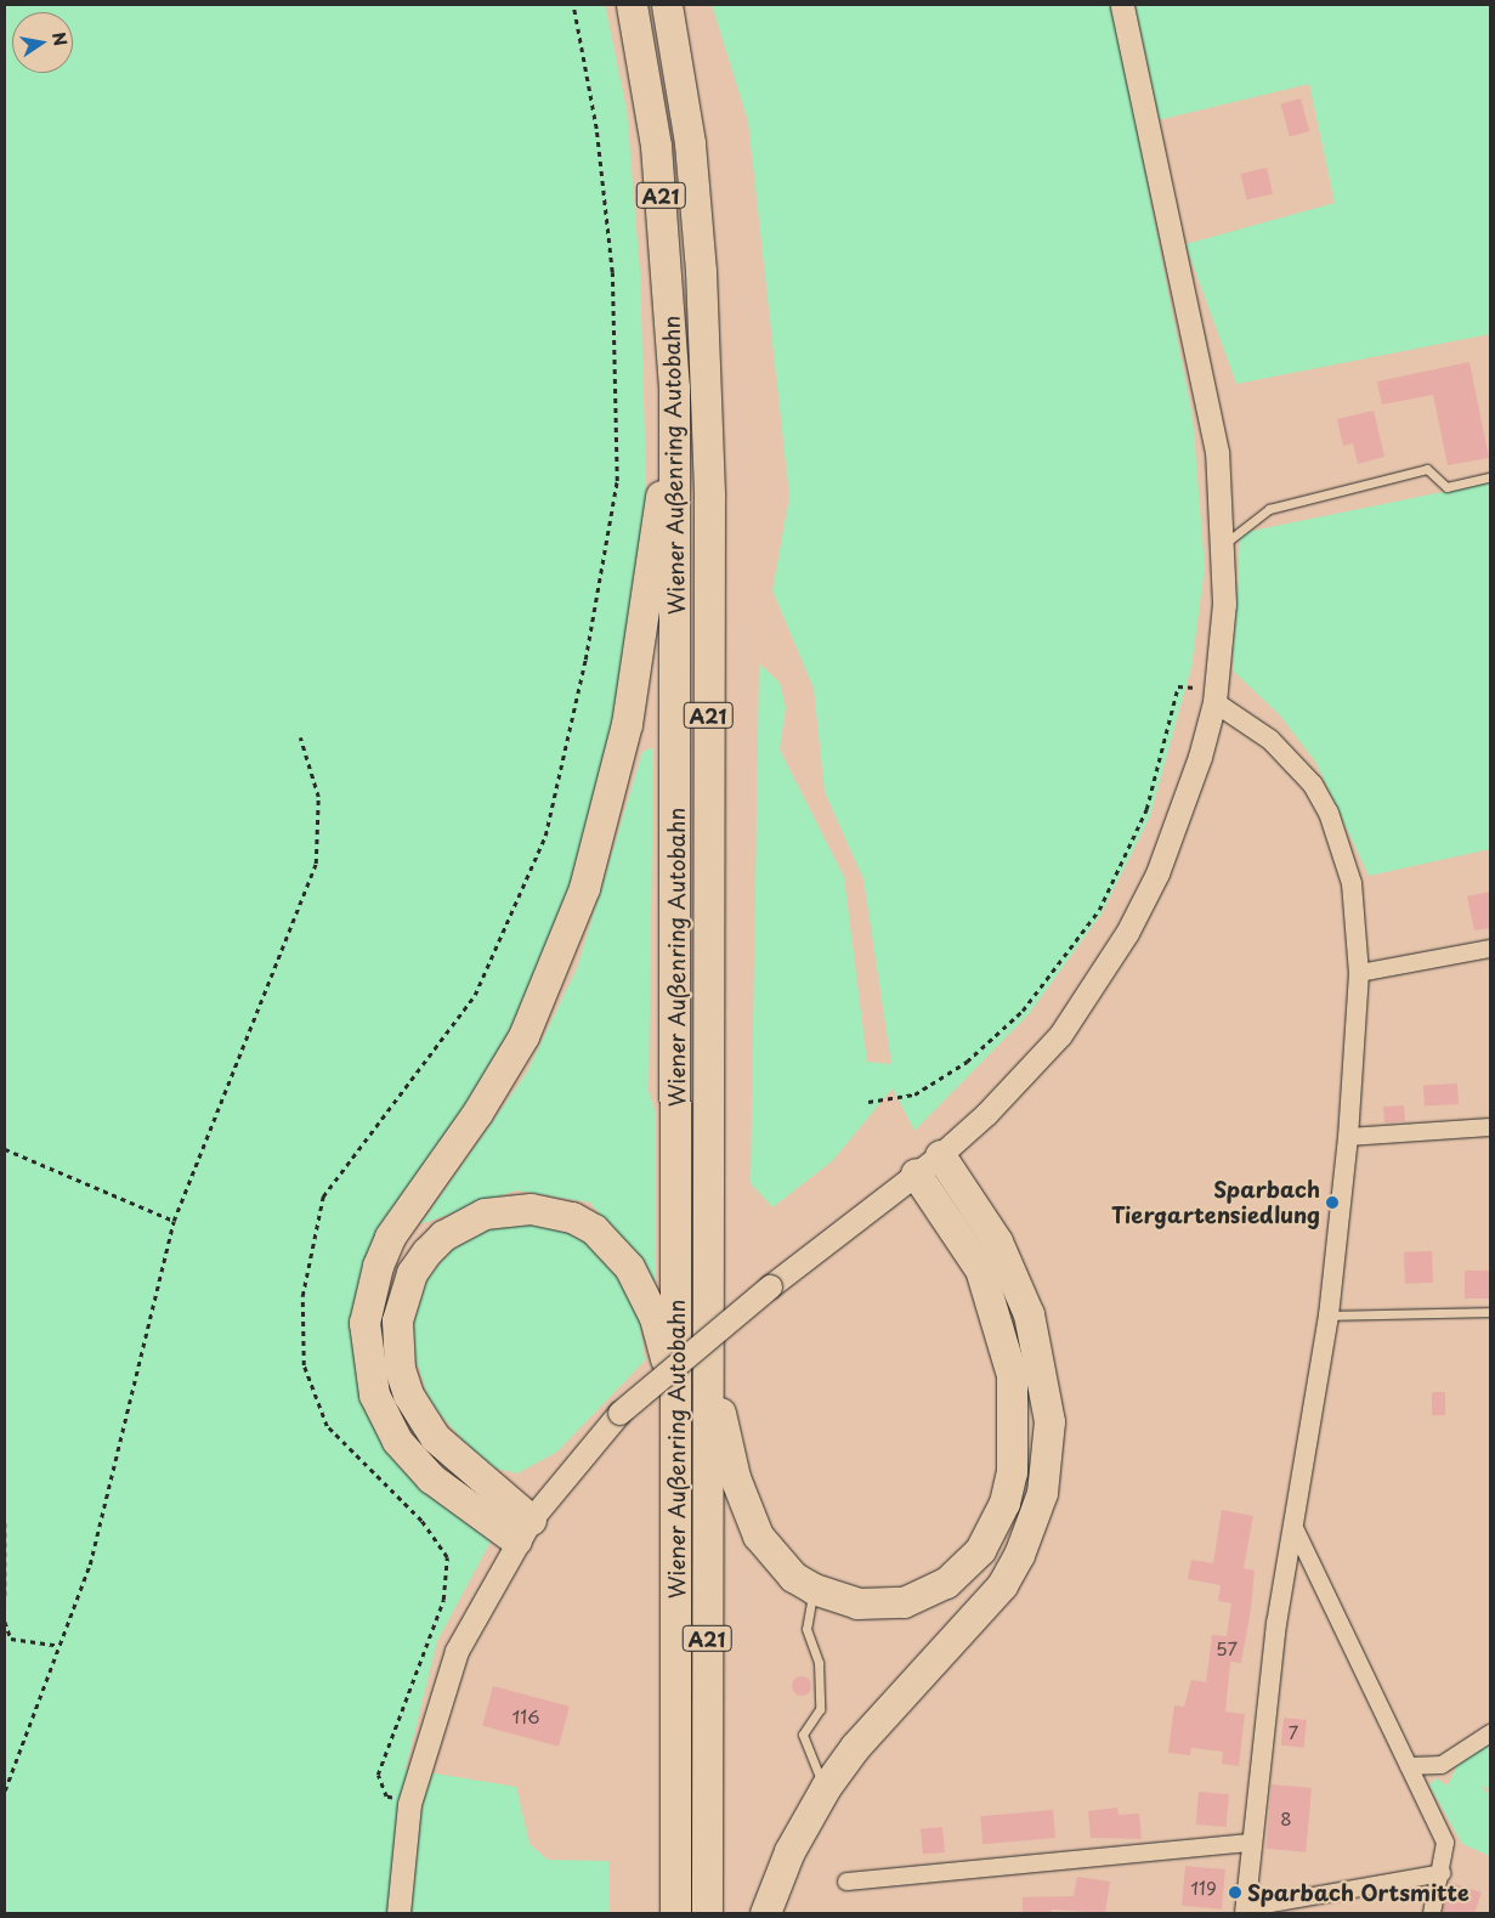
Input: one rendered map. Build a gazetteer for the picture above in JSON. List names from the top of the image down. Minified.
{"streets":{"highway":["A21","Wiener Außenring Autobahn"]},"places":["Sparbach Tiergartensiedlung","Sparbach Ortsmitte"],"house_numbers":["57","116","7","8","119"],"north":"right"}
